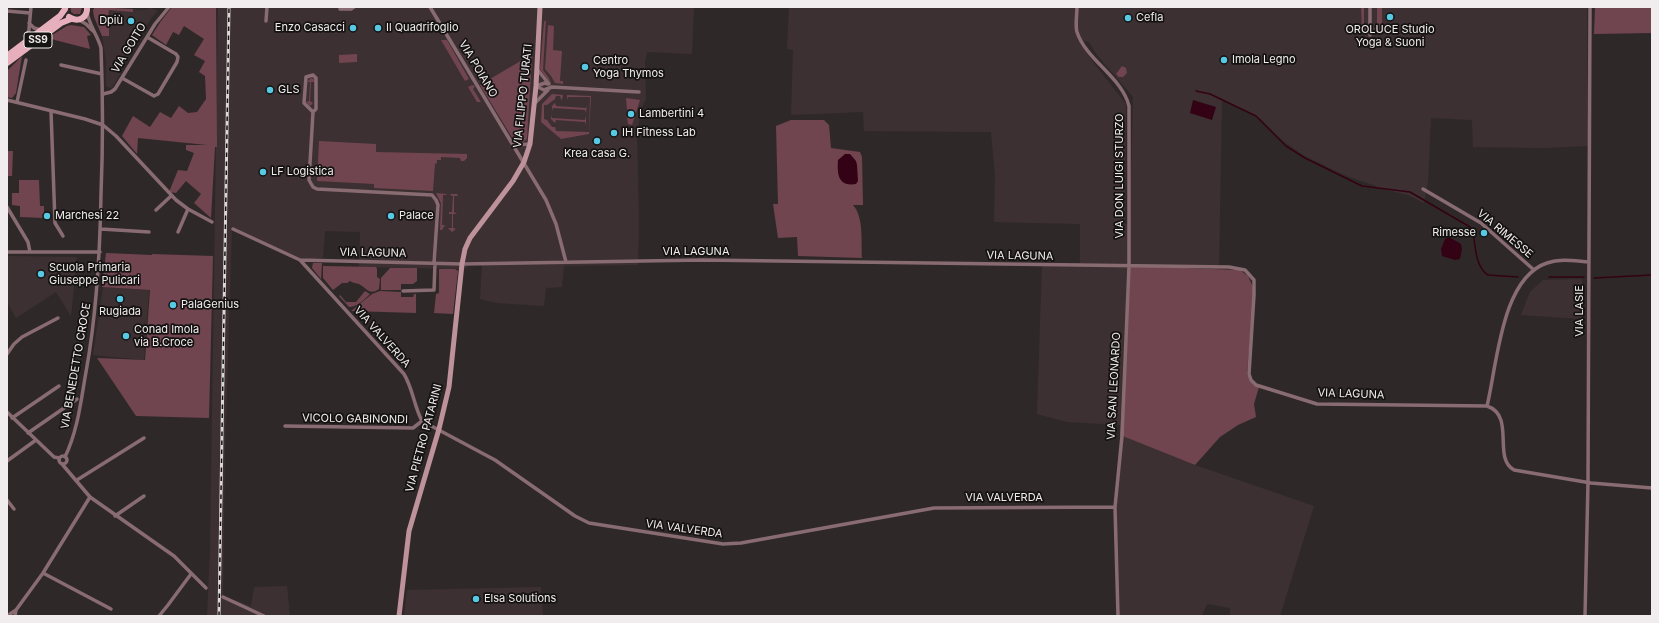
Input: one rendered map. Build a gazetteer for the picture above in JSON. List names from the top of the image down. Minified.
{"streets":{"main road":["SS9","VIA FILIPPO TURATI","VIA PIETRO PATARINI"],"street":["VIA GOITO","VIA POIANO","VIA DON LUIGI STURZO","VIA RIMESSE","VIA LAGUNA","VIA LASIE","VIA VALVERDA","VIA BENEDETTO CROCE","VIA SAN LEONARDO","VICOLO GABINONDI"]},"crossings":[["VIA GOITO","VIA BENEDETTO CROCE"],["VIA POIANO","VIA FILIPPO TURATI"],["VIA POIANO","VIA LAGUNA"],["VIA FILIPPO TURATI","VIA LAGUNA"],["VIA FILIPPO TURATI","VIA PIETRO PATARINI"],["VIA DON LUIGI STURZO","VIA LAGUNA"],["VIA DON LUIGI STURZO","VIA SAN LEONARDO"],["VIA LAGUNA","VIA VALVERDA"],["VIA LAGUNA","VIA SAN LEONARDO"],["VIA LAGUNA","VIA PIETRO PATARINI"],["VIA VALVERDA","VIA SAN LEONARDO"],["VIA VALVERDA","VICOLO GABINONDI"],["VIA VALVERDA","VIA PIETRO PATARINI"]],"places":["OROLUCE Studio Yoga & Suoni","Cefla","Dpiù","Enzo Casacci","Il Quadrifoglio","Imola Legno","Centro Yoga Thymos","GLS","Lambertini 4","IH Fitness Lab","Krea casa G.","LF Logistica","Marchesi 22","Palace","Rimesse","Scuola Primaria Giuseppe Pulicari","Rugiada","PalaGenius","Conad Imola via B.Croce","Elsa Solutions"]}
